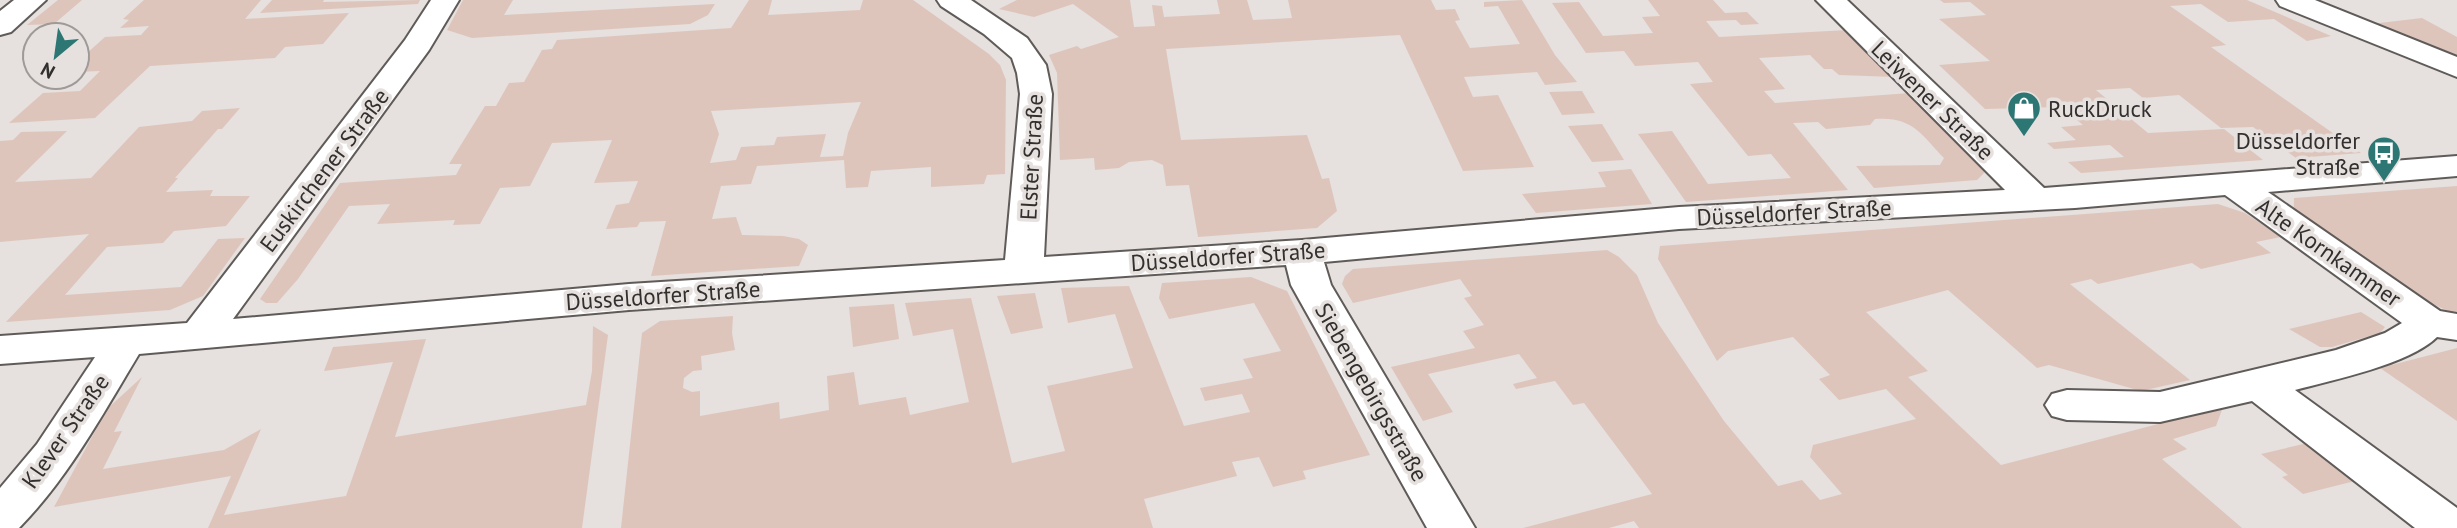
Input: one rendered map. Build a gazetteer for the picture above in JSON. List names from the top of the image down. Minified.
{"streets":{"street":["Leiwener Straße","Elster Straße","Euskirchener Straße","Düsseldorfer Straße","Alte Kornkammer","Siebengebirgsstraße","Klever Straße"]},"crossings":[["Leiwener Straße","Düsseldorfer Straße"],["Elster Straße","Düsseldorfer Straße"],["Euskirchener Straße","Düsseldorfer Straße"],["Düsseldorfer Straße","Alte Kornkammer"],["Düsseldorfer Straße","Siebengebirgsstraße"],["Düsseldorfer Straße","Klever Straße"]],"places":{"shop":["RuckDruck"],"bus stop":["Düsseldorfer Straße"]},"north":"bottom left"}
